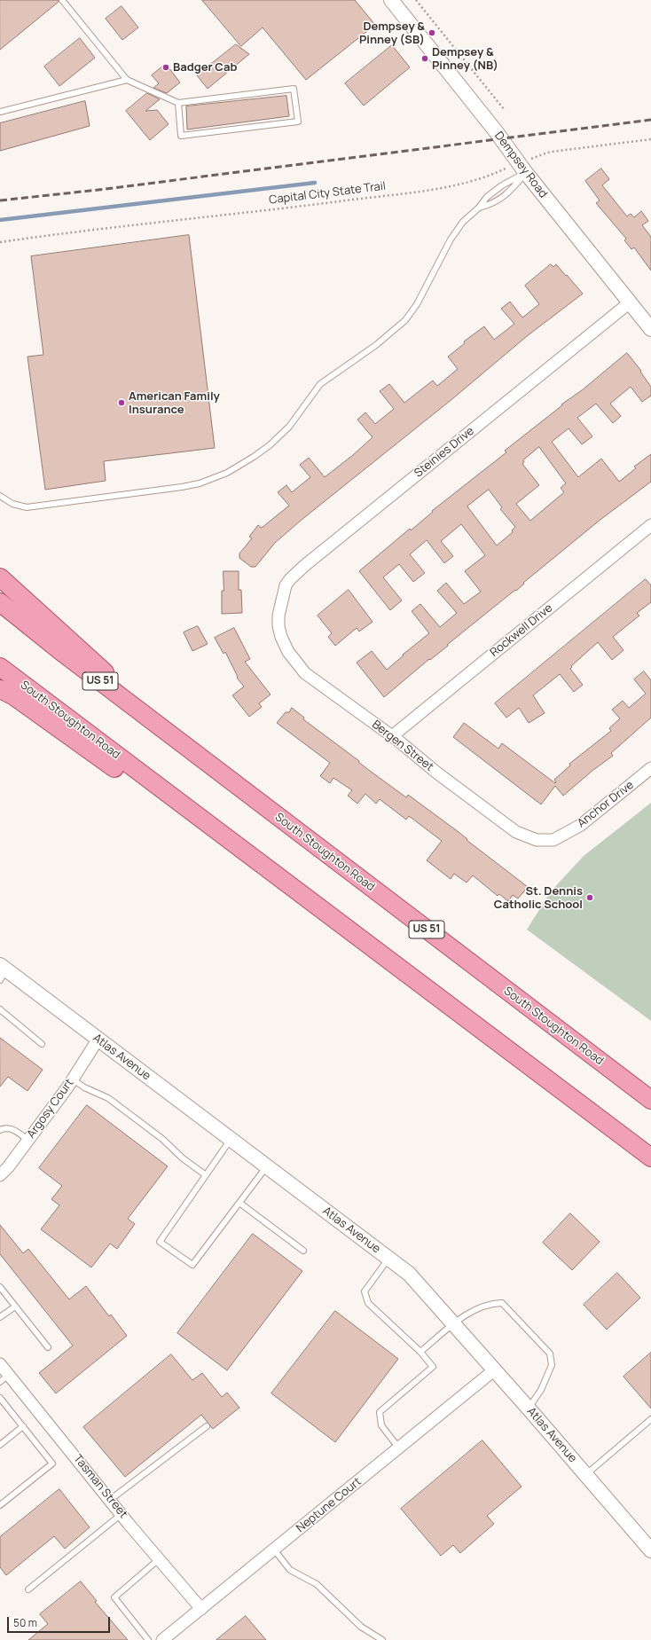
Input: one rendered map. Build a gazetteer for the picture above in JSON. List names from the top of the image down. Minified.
{"streets":{"main road":["US 51","South Stoughton Road"],"street":["Dempsey Road","Steinies Drive","Rockwell Drive","Bergen Street","Anchor Drive","Atlas Avenue","Argosy Court","Tasman Street","Neptune Court"],"path":["Capital City State Trail"]},"crossings":[["Dempsey Road","Capital City State Trail"],["Dempsey Road","Steinies Drive"],["Steinies Drive","Bergen Street"],["Rockwell Drive","Bergen Street"],["Bergen Street","Anchor Drive"],["Atlas Avenue","Argosy Court"],["Atlas Avenue","Neptune Court"],["Tasman Street","Neptune Court"]],"places":["Dempsey & Pinney (SB)","Dempsey & Pinney (NB)","Badger Cab","American Family Insurance","St. Dennis Catholic School"],"scale_bar":"50 m"}
